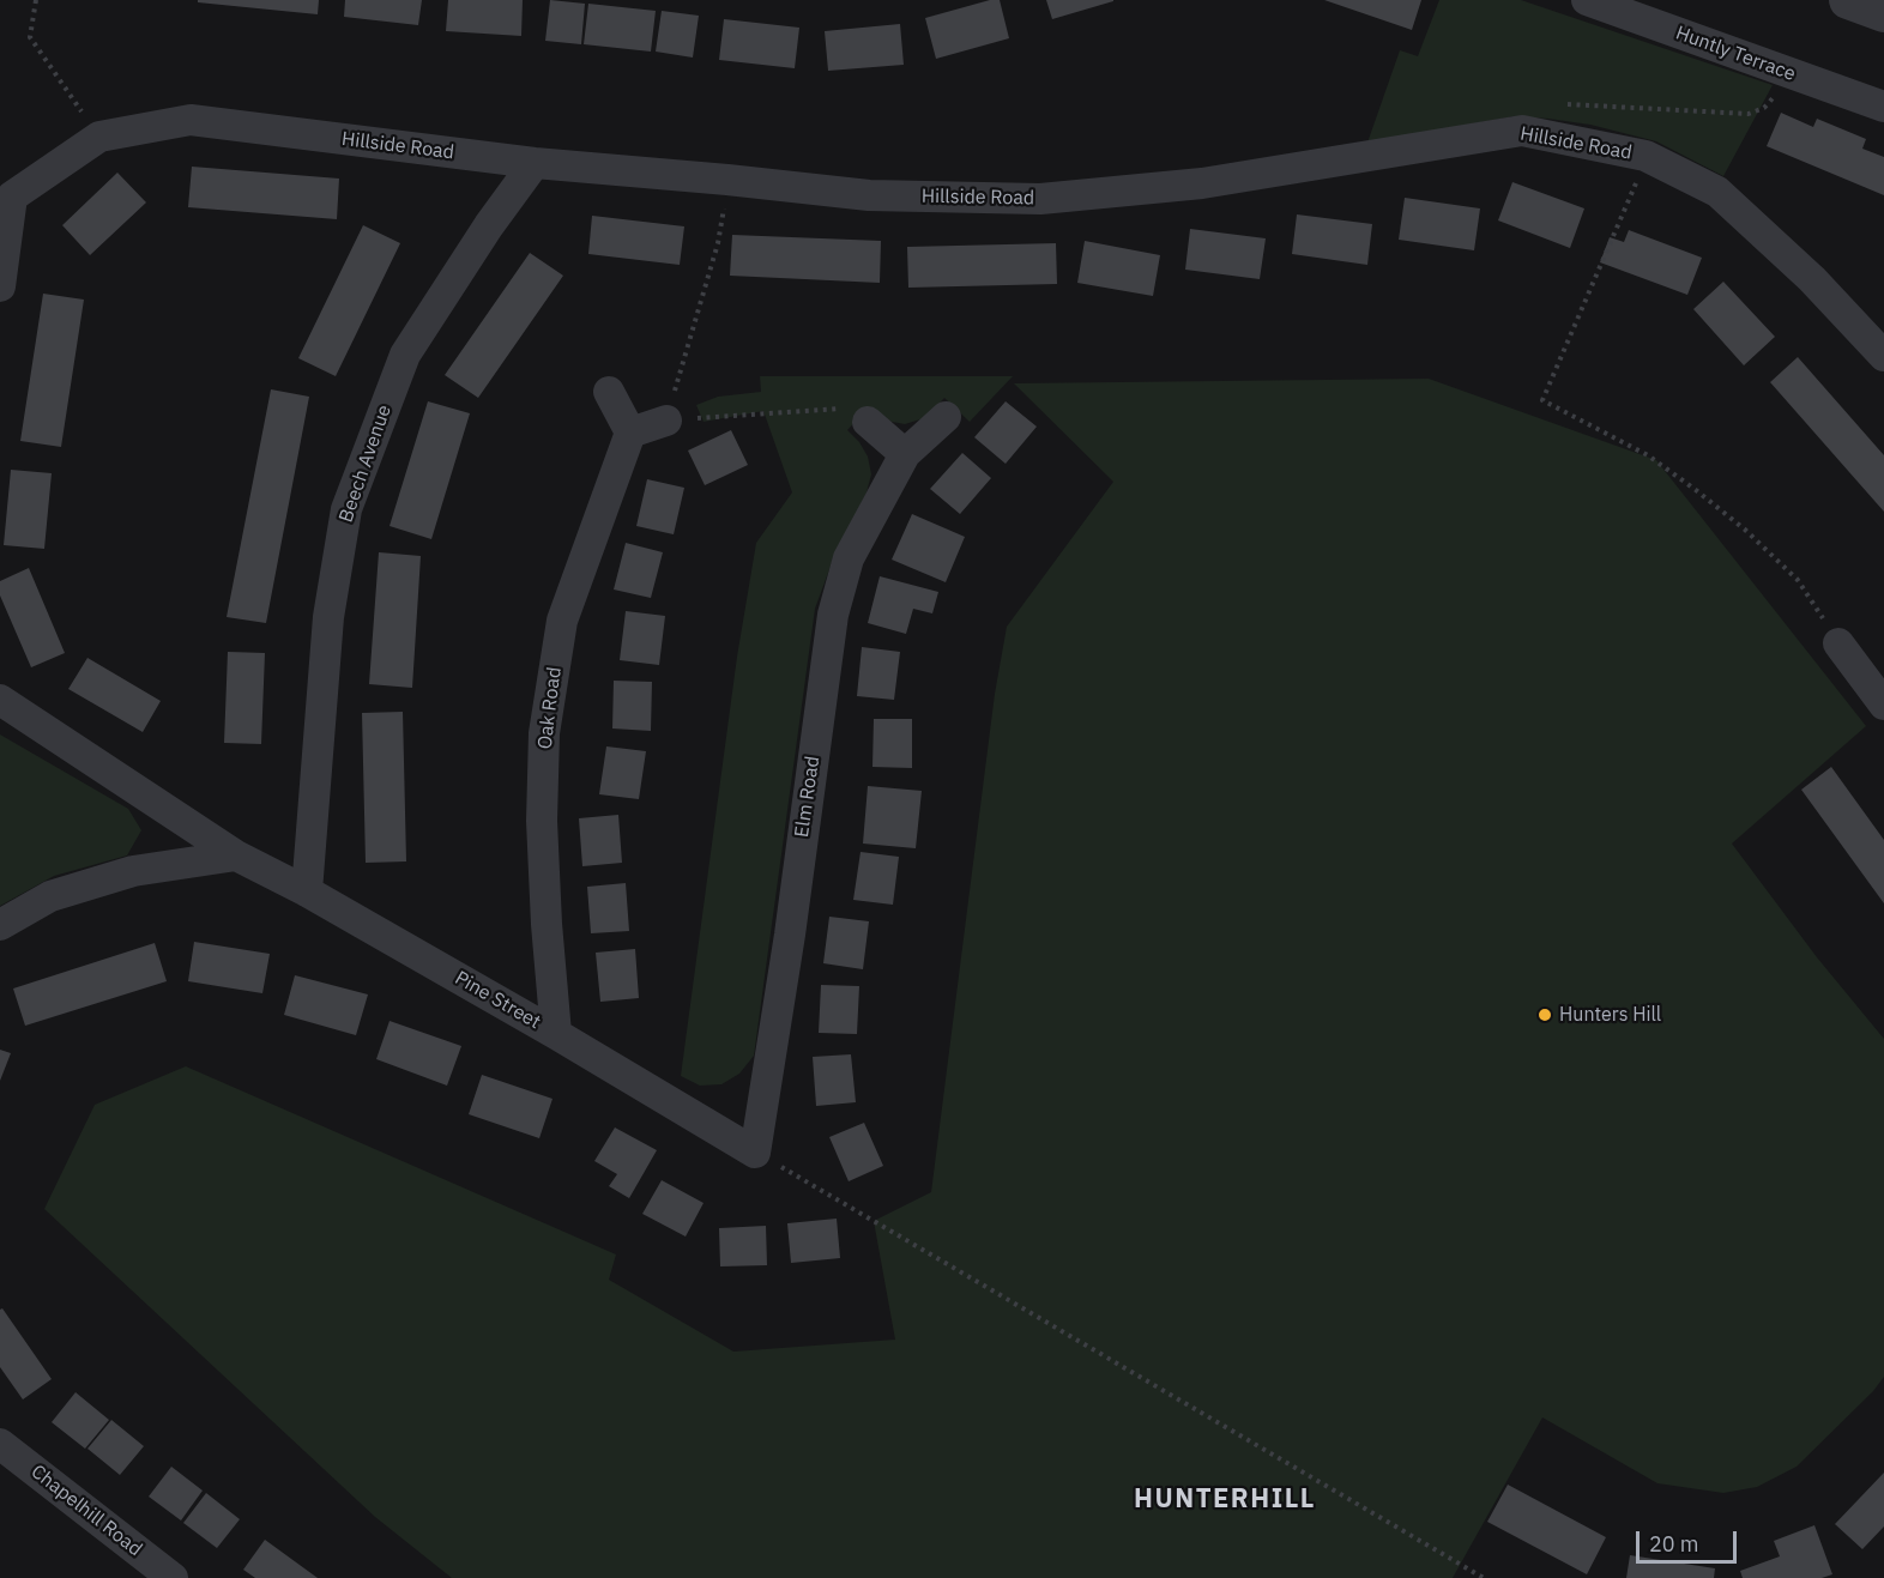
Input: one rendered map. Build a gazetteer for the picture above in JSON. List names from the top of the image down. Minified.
{"streets":{"street":["Huntly Terrace","Hillside Road","Beech Avenue","Oak Road","Elm Road","Pine Street","Chapelhill Road"]},"crossings":[["Hillside Road","Beech Avenue"],["Beech Avenue","Pine Street"],["Oak Road","Pine Street"],["Elm Road","Pine Street"]],"districts":["HUNTERHILL"],"places":["Hunters Hill"],"scale_bar":"20 m"}
